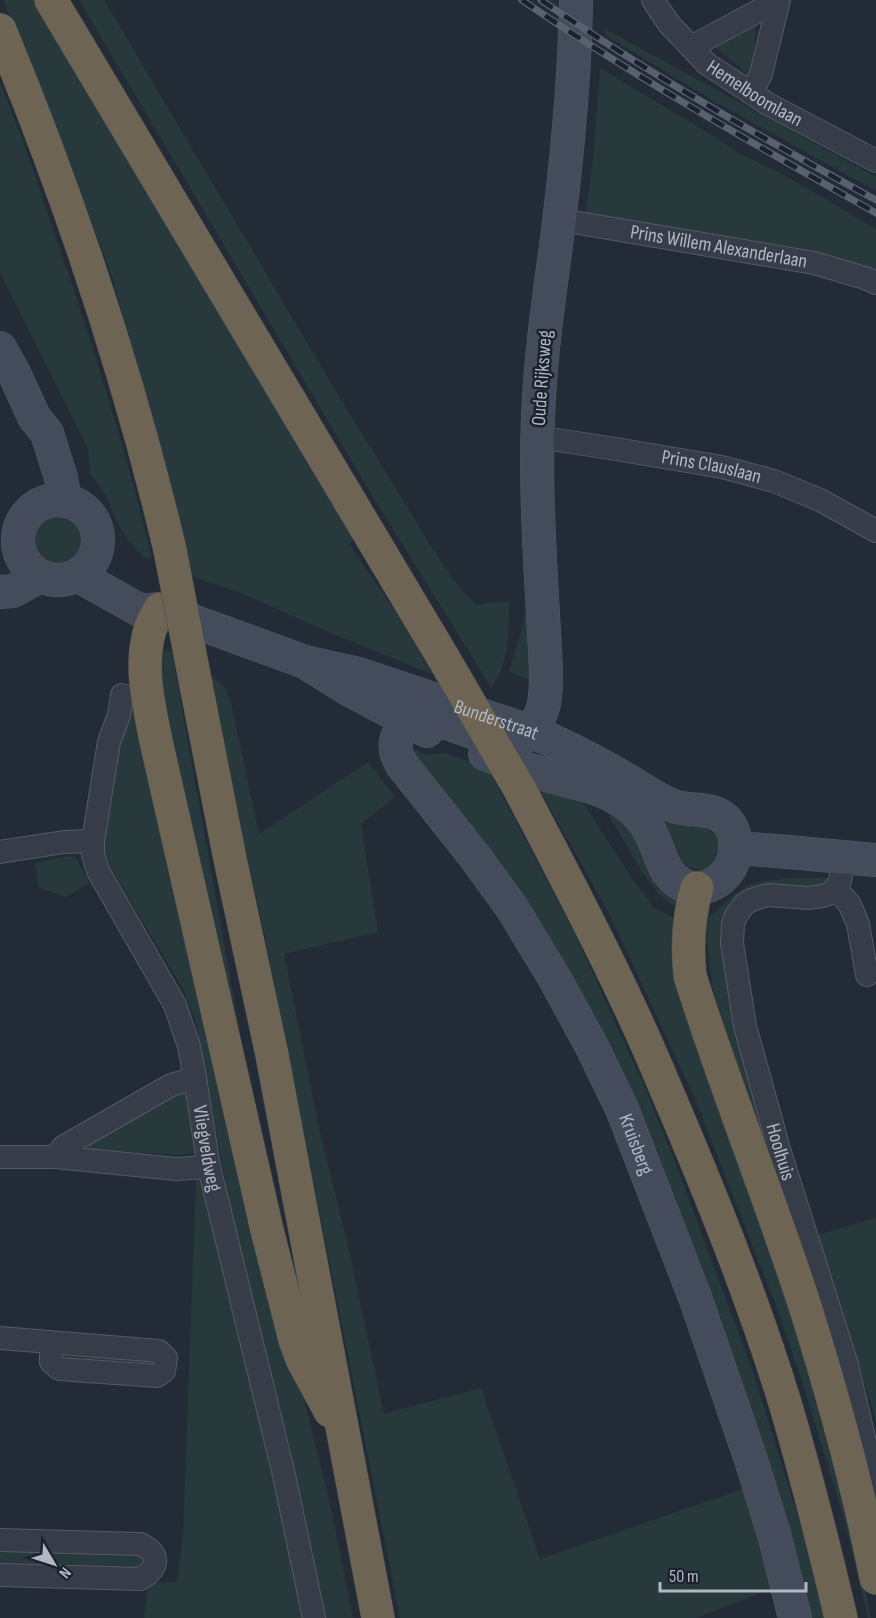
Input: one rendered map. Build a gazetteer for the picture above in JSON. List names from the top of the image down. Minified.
{"streets":{"main road":["Oude Rijksweg","Bunderstraat","Kruisberg"],"street":["Hemelboomlaan","Prins Willem Alexanderlaan","Prins Clauslaan","Vliegveldweg","Hoolhuis"]},"crossings":[["Prins Willem Alexanderlaan","Oude Rijksweg"],["Oude Rijksweg","Prins Clauslaan"],["Oude Rijksweg","Bunderstraat"],["Bunderstraat","Kruisberg"]],"scale_bar":"50 m","north":"bottom right"}
